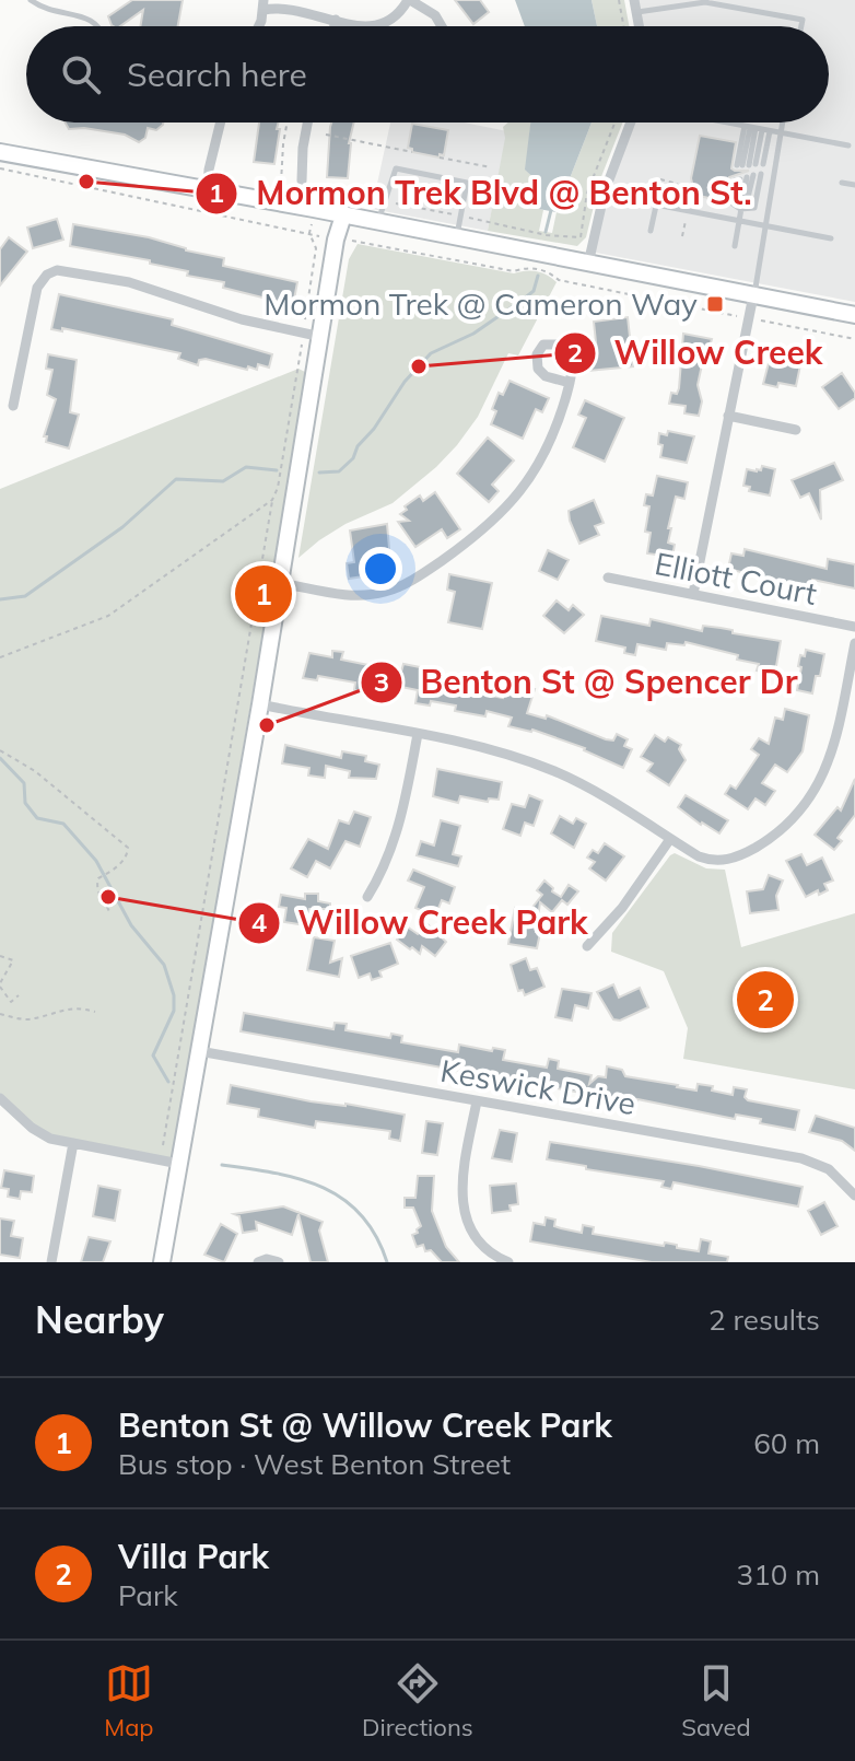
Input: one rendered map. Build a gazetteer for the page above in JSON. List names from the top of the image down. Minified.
{"streets":{"street":["Elliott Court","Keswick Drive"]},"places":{"other":["Mormon Trek Blvd @ Benton St.","Willow Creek","Benton St @ Spencer Dr","Willow Creek Park"],"transit":["Mormon Trek @ Cameron Way"]},"page":{"search":"Search here","pins":["1","2"],"heading":["Nearby","2 results"],"list":[{"mark":"1","name":"Benton St @ Willow Creek Park","note":"Bus stop · West Benton Street","value":"60 m"},{"mark":"2","name":"Villa Park","note":"Park","value":"310 m"}],"nav":["Map","Directions","Saved"]}}
